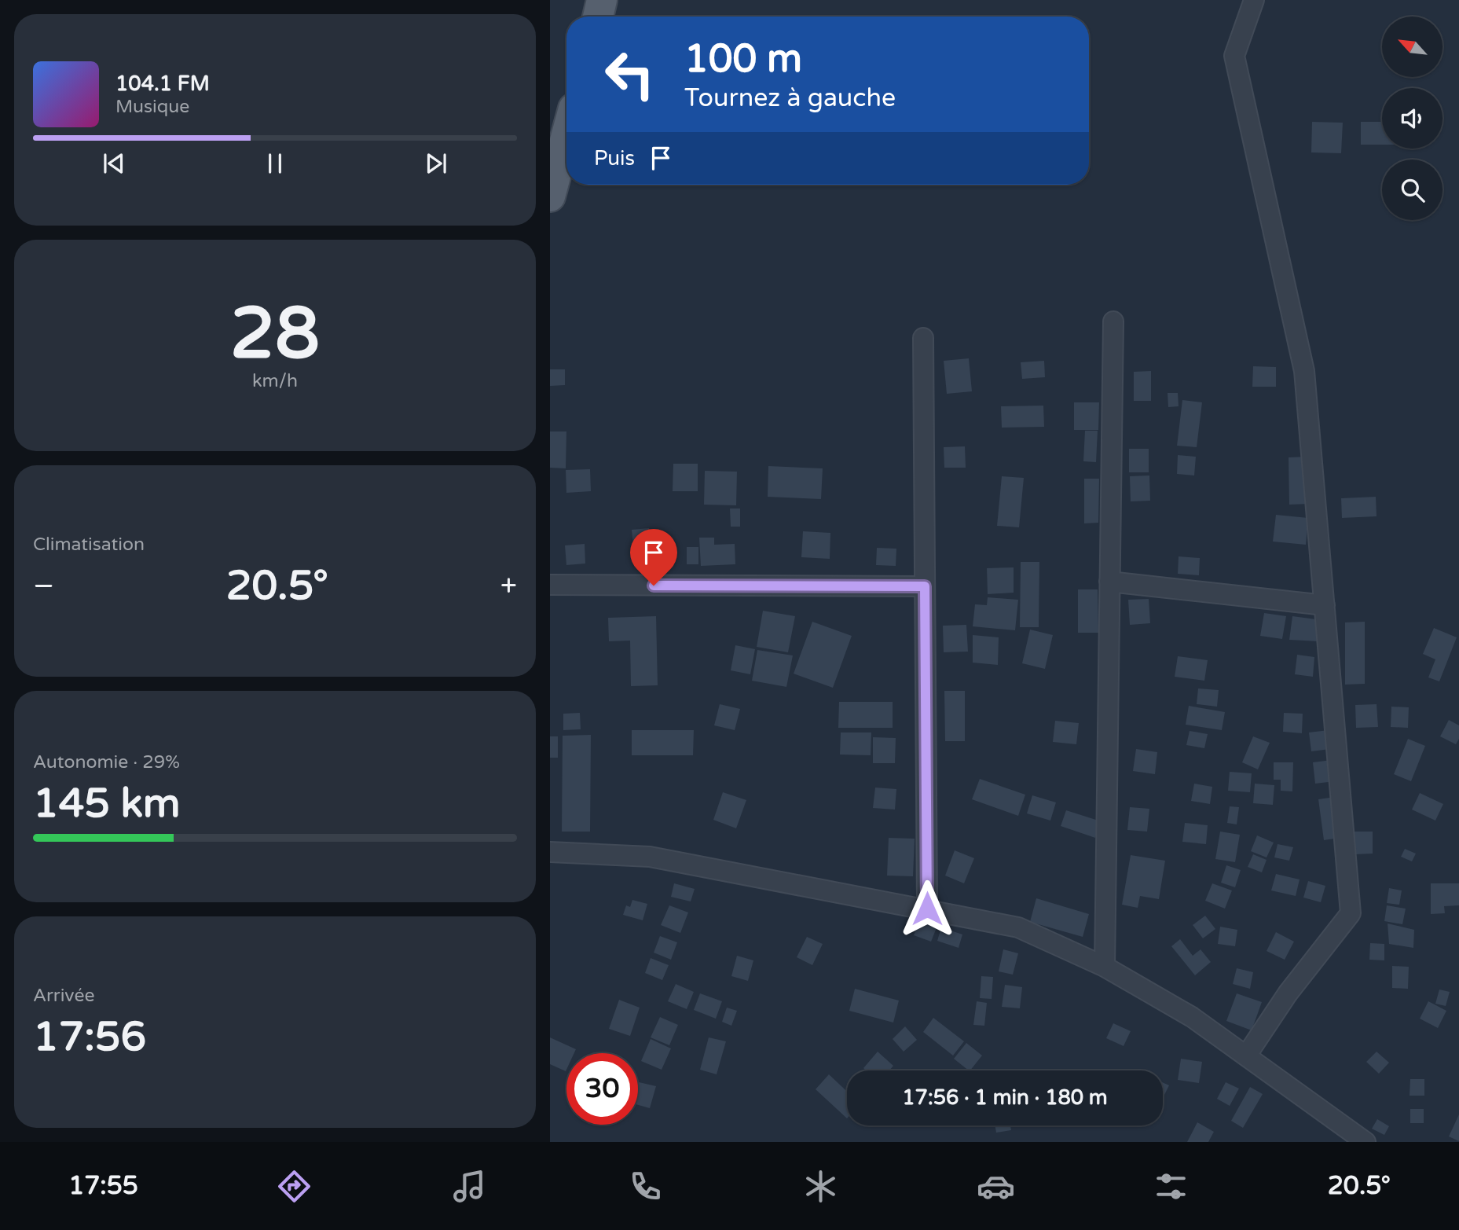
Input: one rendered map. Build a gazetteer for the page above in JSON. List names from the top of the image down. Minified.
{"north":"top left","page":{"turn":["100 m","Tournez à gauche"],"song":["104.1 FM","Musique"],"then":"Puis","tile":[["28","km/h"],"Climatisation",["Autonomie · 29%","145 km"],["Arrivée","17:56"]],"heat":["−","20.5°","+"],"limit":"30","trip":"17:56 · 1 min · 180 m","tabs":["17:55","20.5°"]}}
